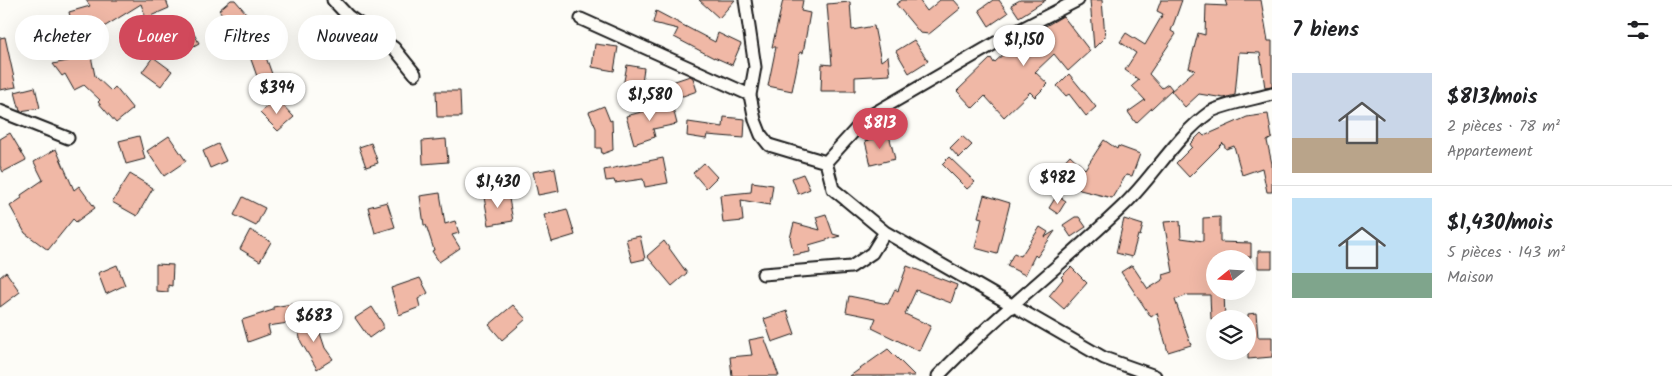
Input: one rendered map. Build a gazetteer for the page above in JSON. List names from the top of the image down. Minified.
{"north":"left","page":{"heading":"7 biens","chip":["Acheter","Louer","Filtres","Nouveau"],"price":["$1,150","$394","$1,580","$813","$982","$1,430","$683"],"list":[{"name":"$813/mois","note":"2 pièces · 78 m² · Appartement"},{"name":"$1,430/mois","note":"5 pièces · 143 m² · Maison"}]}}
